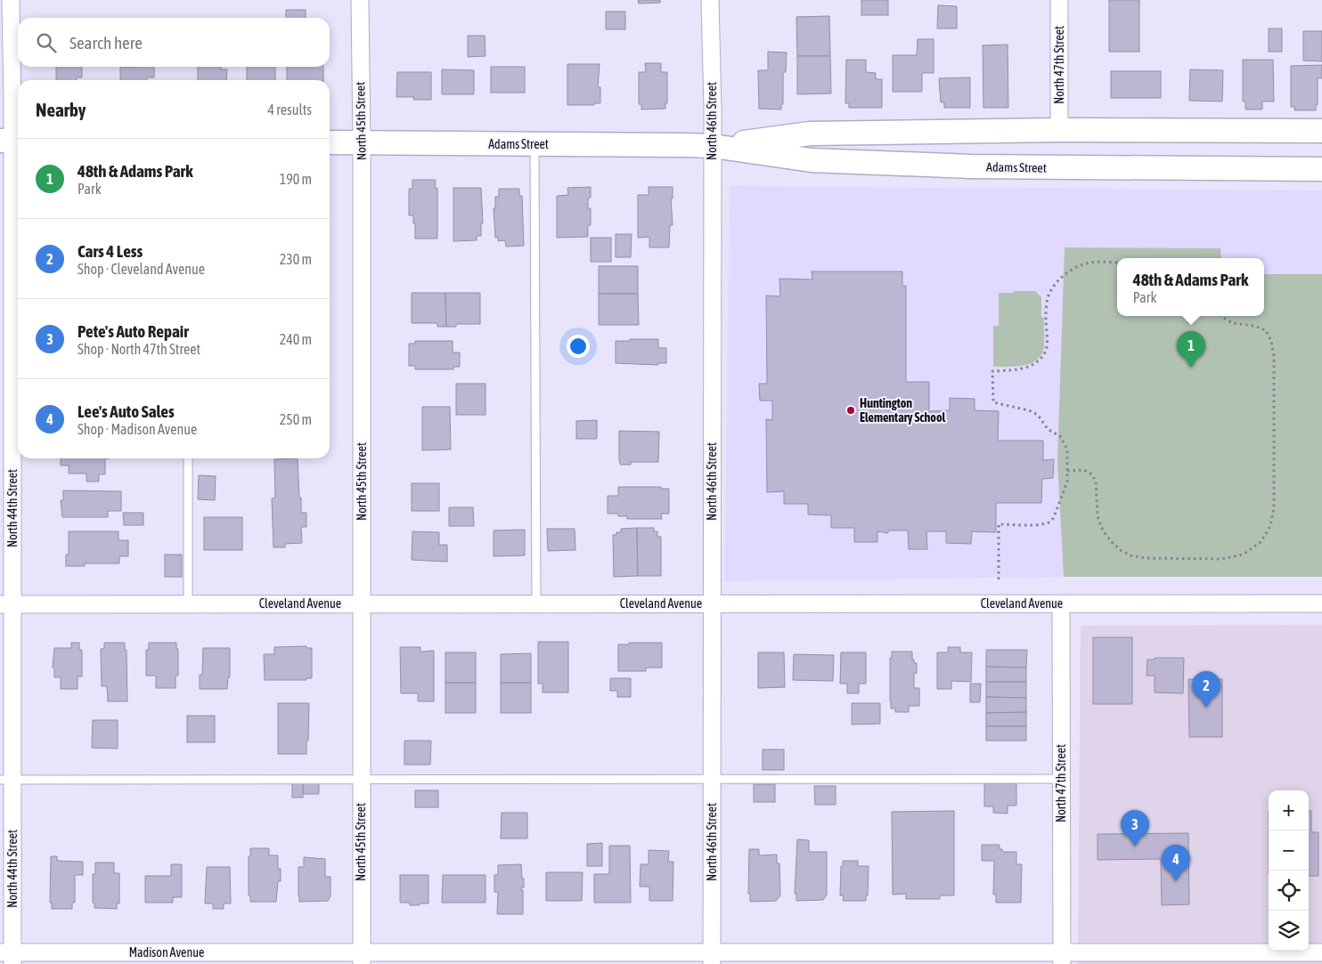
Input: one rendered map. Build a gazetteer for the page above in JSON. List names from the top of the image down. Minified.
{"streets":{"main road":["Adams Street"],"street":["North 47th Street","North 45th Street","North 46th Street","North 44th Street","Cleveland Avenue","Madison Avenue"]},"crossings":[["North 47th Street","Adams Street"],["North 47th Street","Cleveland Avenue"],["North 47th Street","Madison Avenue"],["North 45th Street","Adams Street"],["North 45th Street","Cleveland Avenue"],["North 45th Street","Madison Avenue"],["North 46th Street","Adams Street"],["North 46th Street","Cleveland Avenue"],["North 46th Street","Madison Avenue"],["North 44th Street","Cleveland Avenue"],["North 44th Street","Madison Avenue"]],"places":["Huntington Elementary School"],"page":{"search":"Search here","heading":["Nearby","4 results"],"list":[{"mark":"1","name":"48th & Adams Park","note":"Park","value":"190 m"},{"mark":"2","name":"Cars 4 Less","note":"Shop · Cleveland Avenue","value":"230 m"},{"mark":"3","name":"Pete's Auto Repair","note":"Shop · North 47th Street","value":"240 m"},{"mark":"4","name":"Lee's Auto Sales","note":"Shop · Madison Avenue","value":"250 m"}],"popup":["48th & Adams Park","Park"],"pins":["1","2","3","4"],"map_buttons":["+","−"]}}
